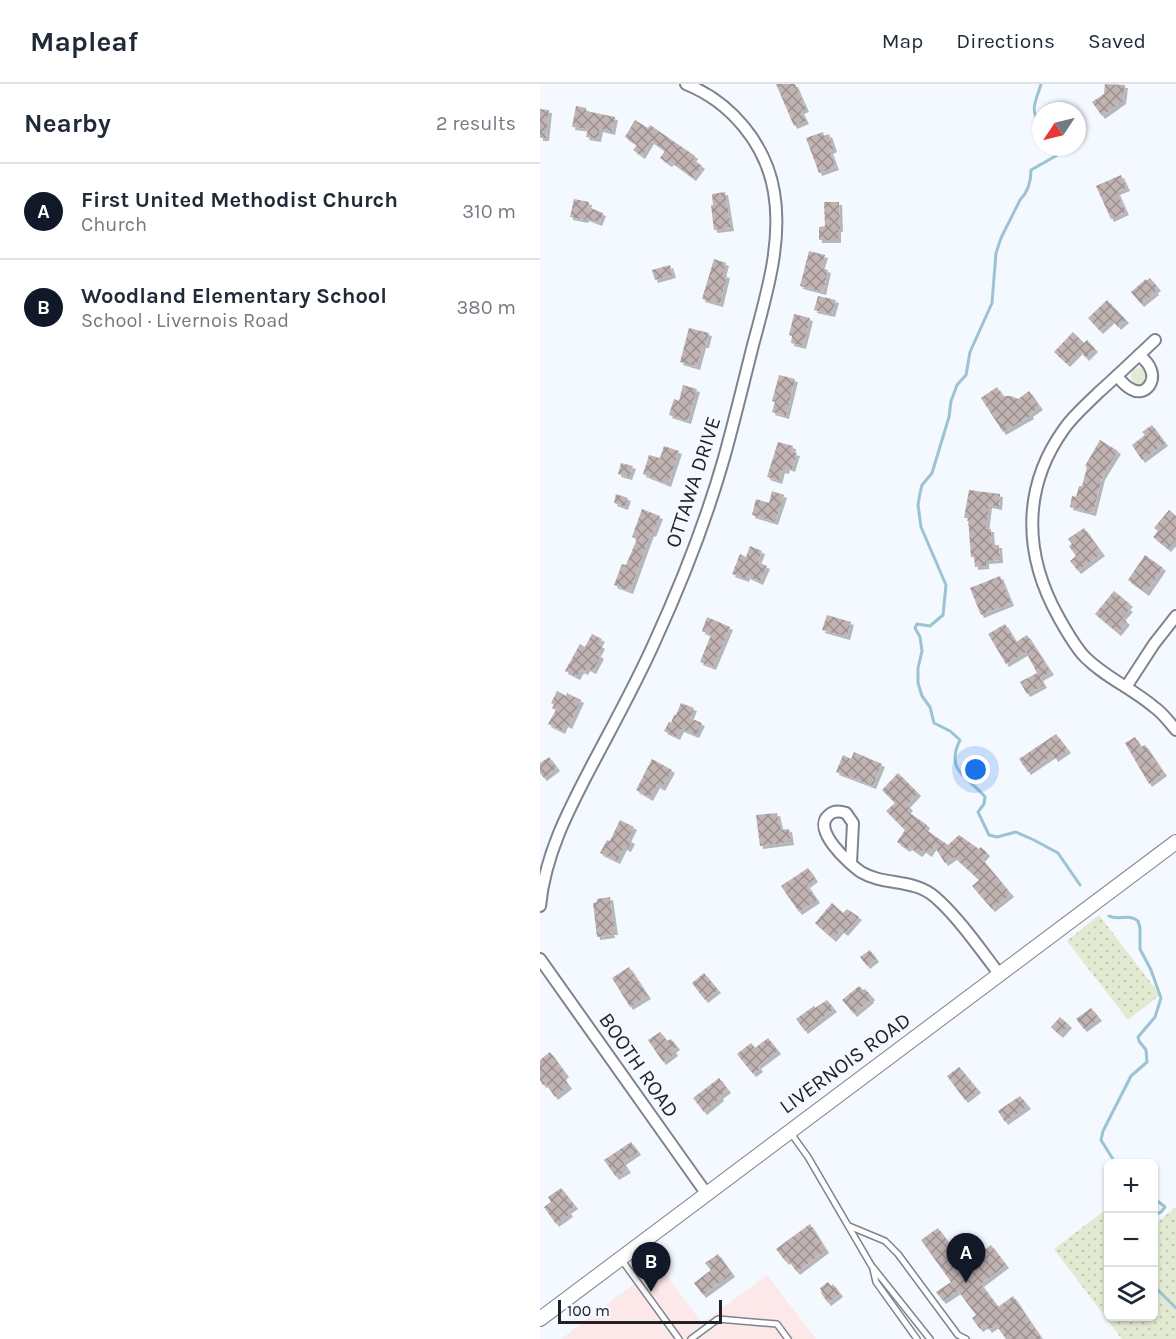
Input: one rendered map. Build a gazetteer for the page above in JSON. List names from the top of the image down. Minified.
{"streets":{"street":["OTTAWA DRIVE","LIVERNOIS ROAD","BOOTH ROAD"]},"crossings":[["LIVERNOIS ROAD","BOOTH ROAD"]],"scale_bar":"100 m","north":"bottom left","page":{"header":"Mapleaf","nav":["Map","Directions","Saved"],"heading":["Nearby","2 results"],"list":[{"mark":"A","name":"First United Methodist Church","note":"Church","value":"310 m"},{"mark":"B","name":"Woodland Elementary School","note":"School · Livernois Road","value":"380 m"}],"map_buttons":["+","−"],"pins":["A","B"],"scale":"100 m"}}
